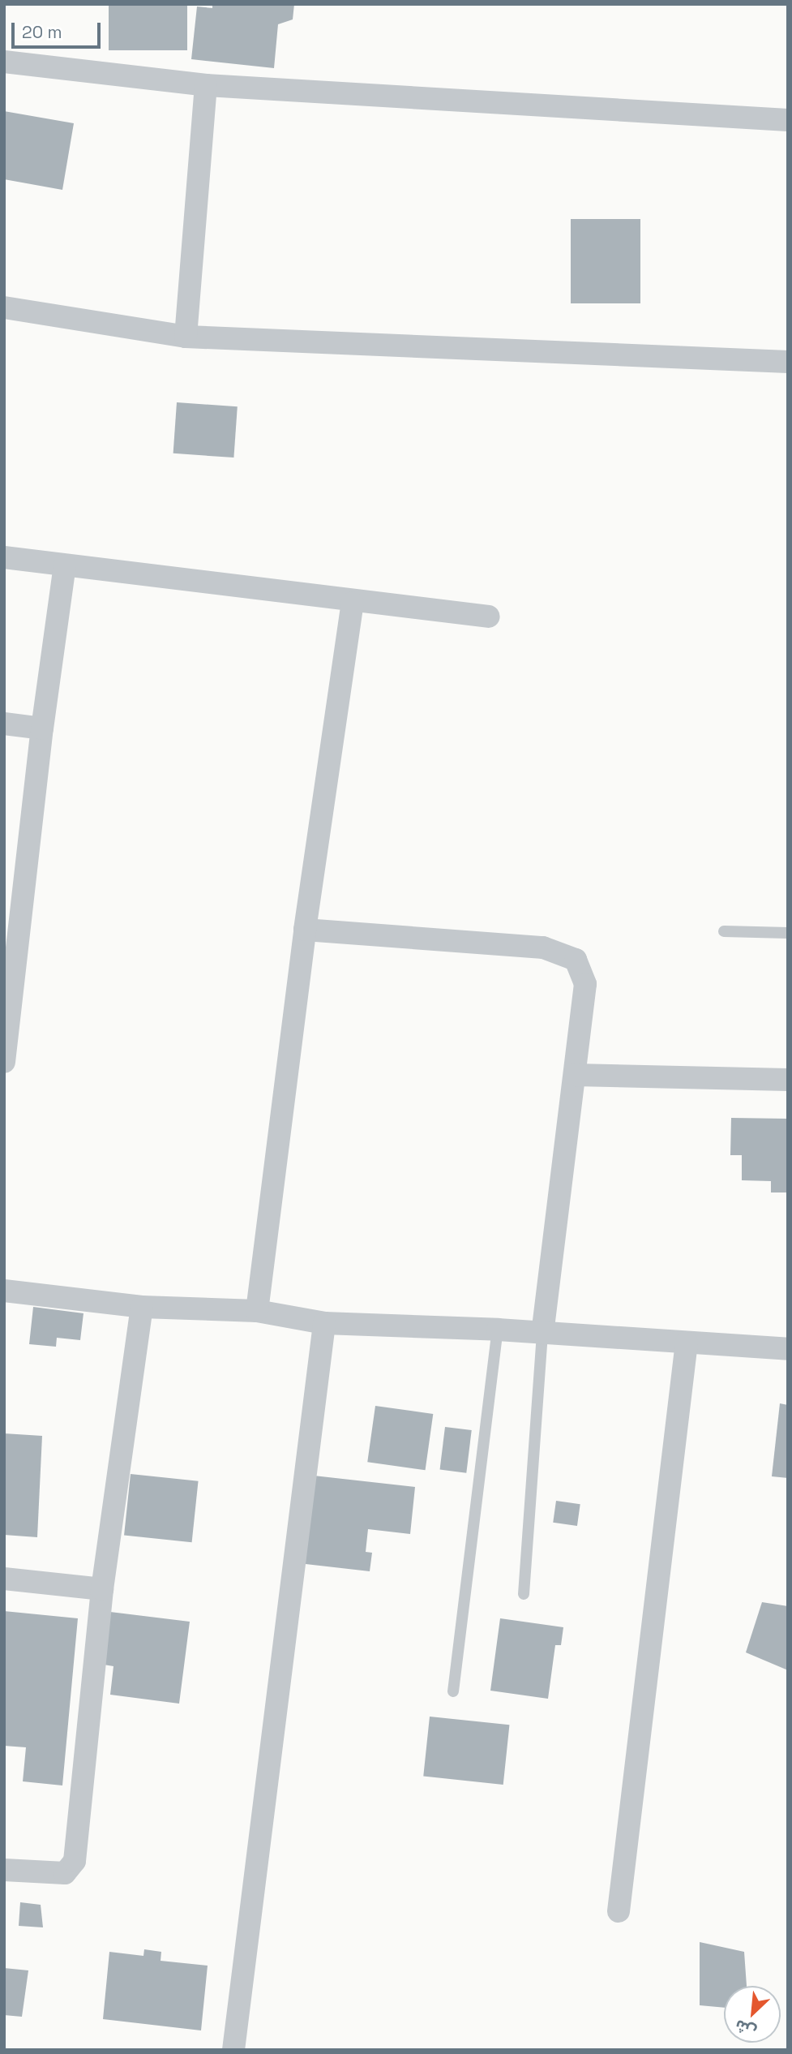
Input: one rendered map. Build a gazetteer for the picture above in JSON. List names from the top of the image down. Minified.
{"scale_bar":"20 m","north":"bottom left"}
